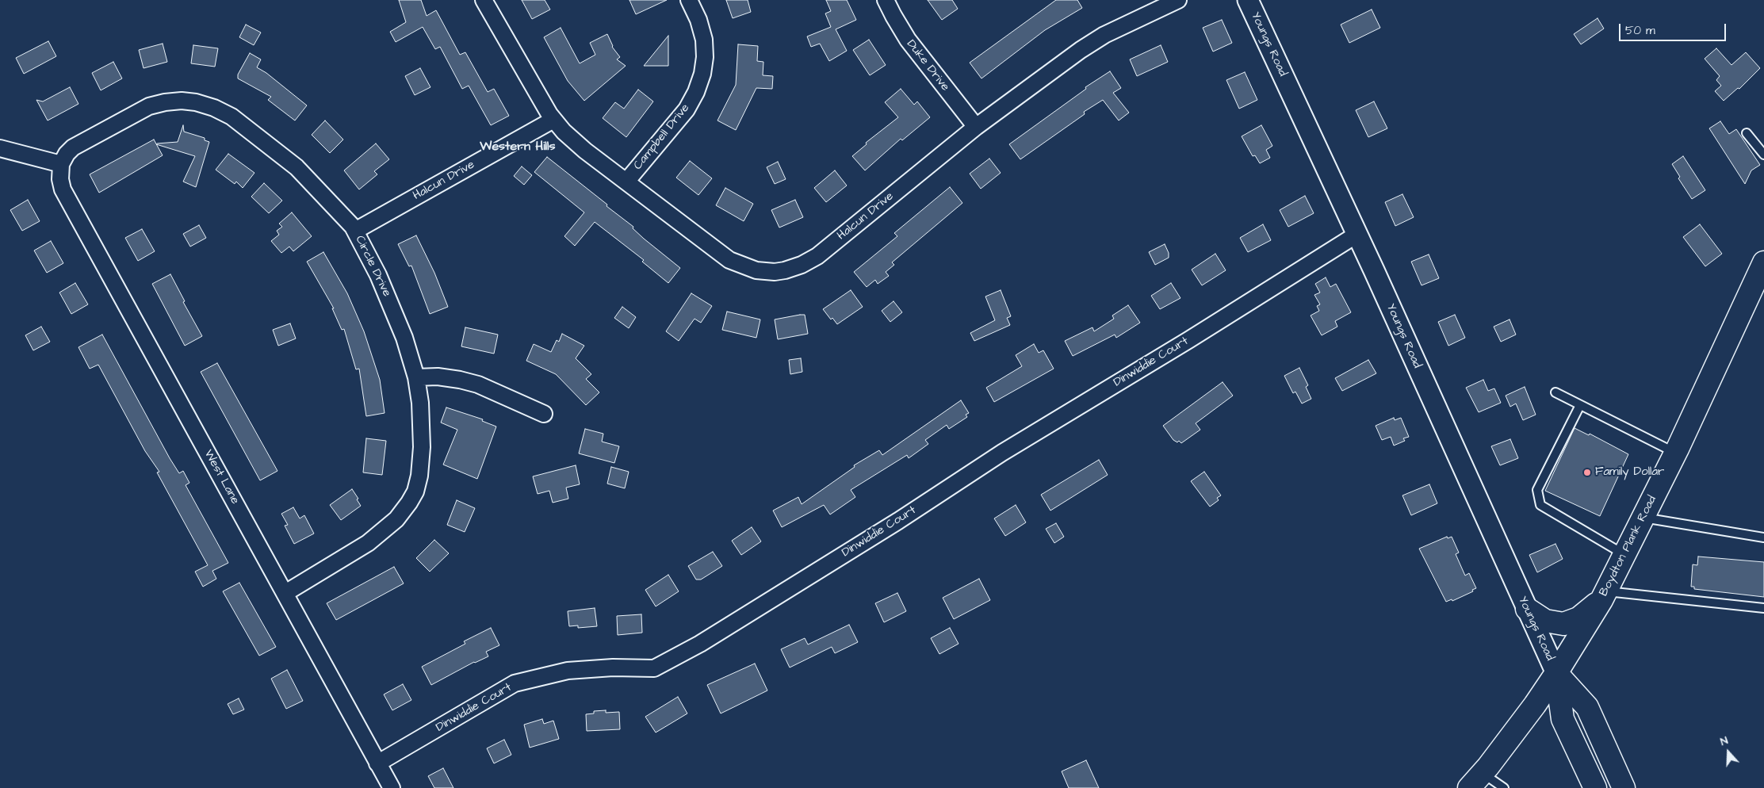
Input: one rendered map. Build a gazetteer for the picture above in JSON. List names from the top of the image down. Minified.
{"streets":{"main road":["Boydton Plank Road"],"street":["Youngs Road","Duke Drive","Campbell Drive","Halcun Drive","Circle Drive","Dinwiddie Court","West Lane"]},"crossings":[["Youngs Road","Dinwiddie Court"],["Youngs Road","Boydton Plank Road"],["Duke Drive","Halcun Drive"],["Campbell Drive","Halcun Drive"],["Halcun Drive","Circle Drive"],["Circle Drive","West Lane"],["Dinwiddie Court","West Lane"]],"districts":["Western Hills"],"places":["Family Dollar"],"scale_bar":"50 m","north":"top"}
